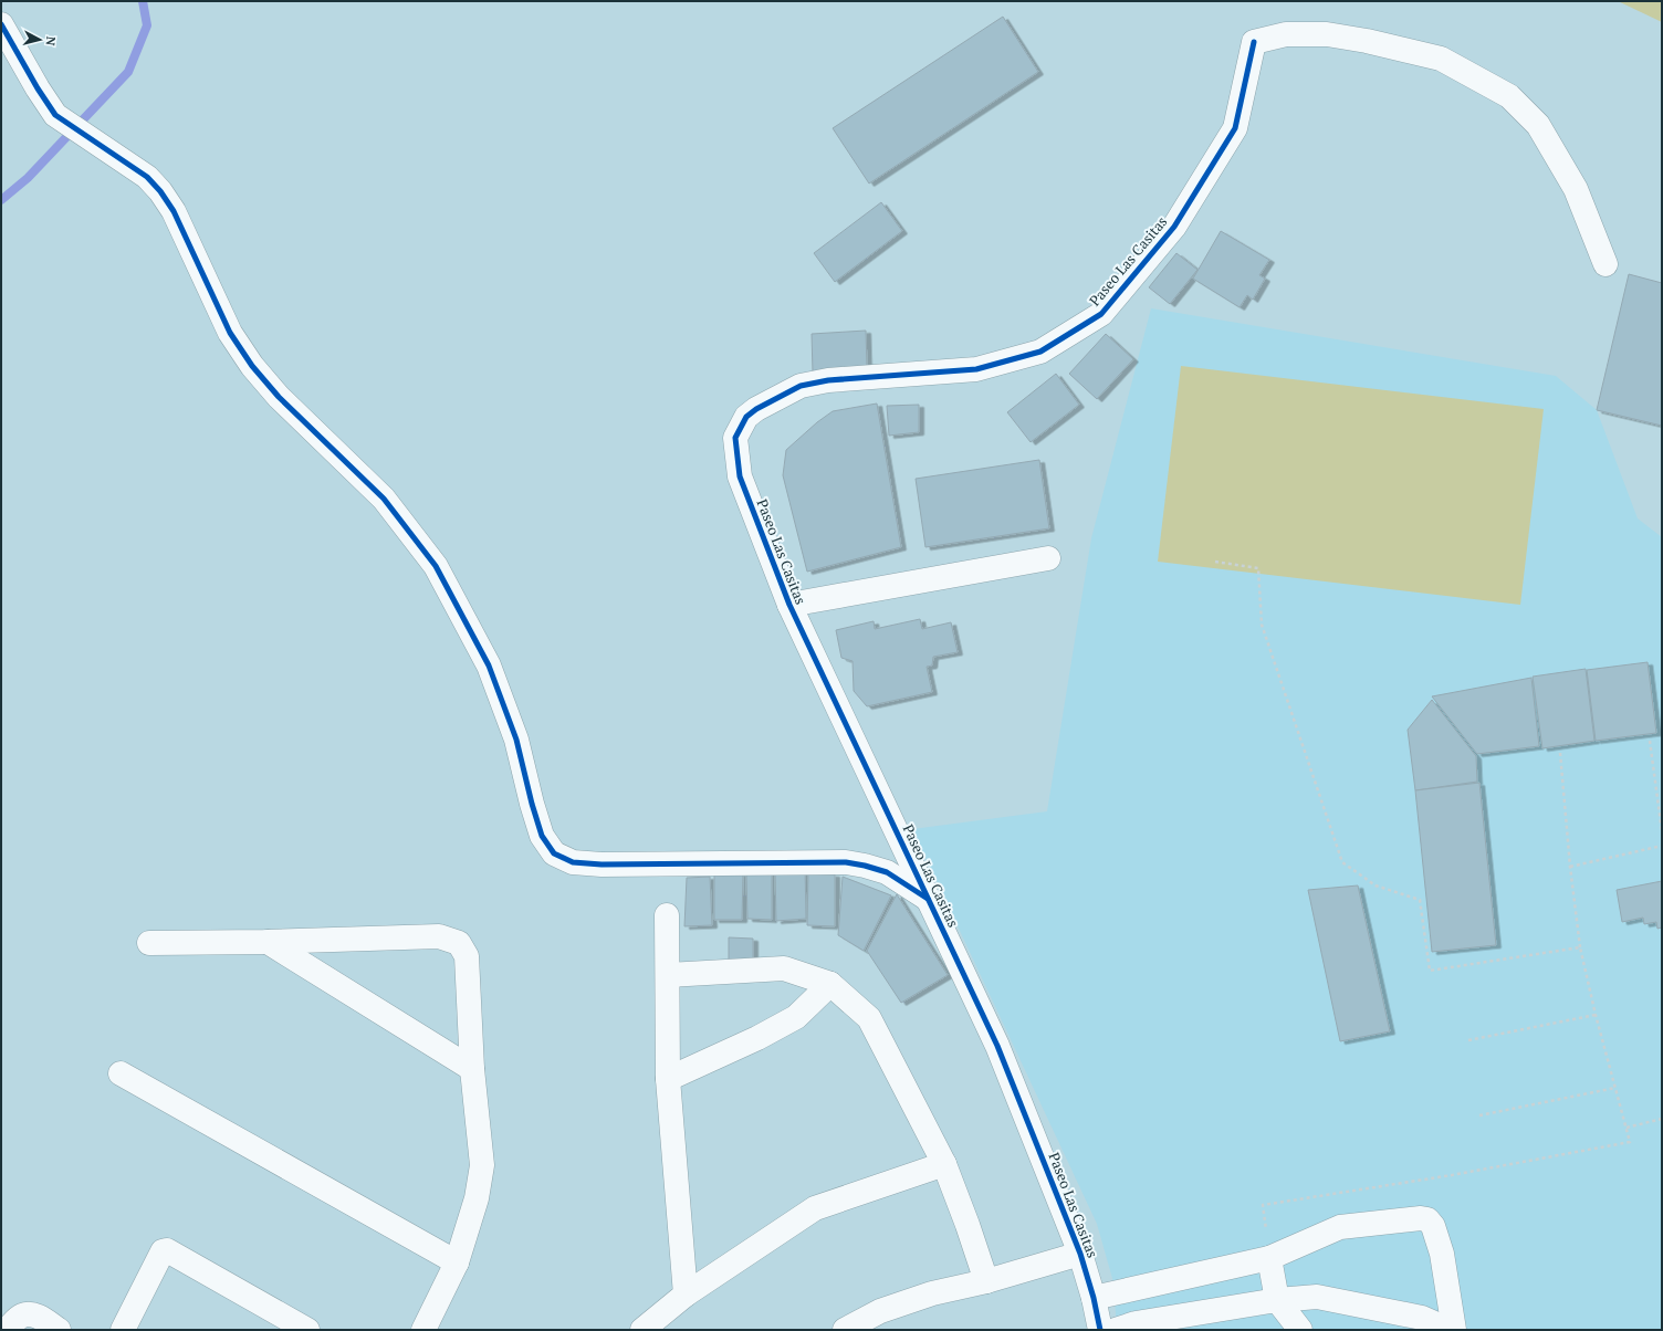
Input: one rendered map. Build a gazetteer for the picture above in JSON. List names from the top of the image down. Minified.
{"streets":{"street":["Paseo Las Casitas"]},"north":"right"}
